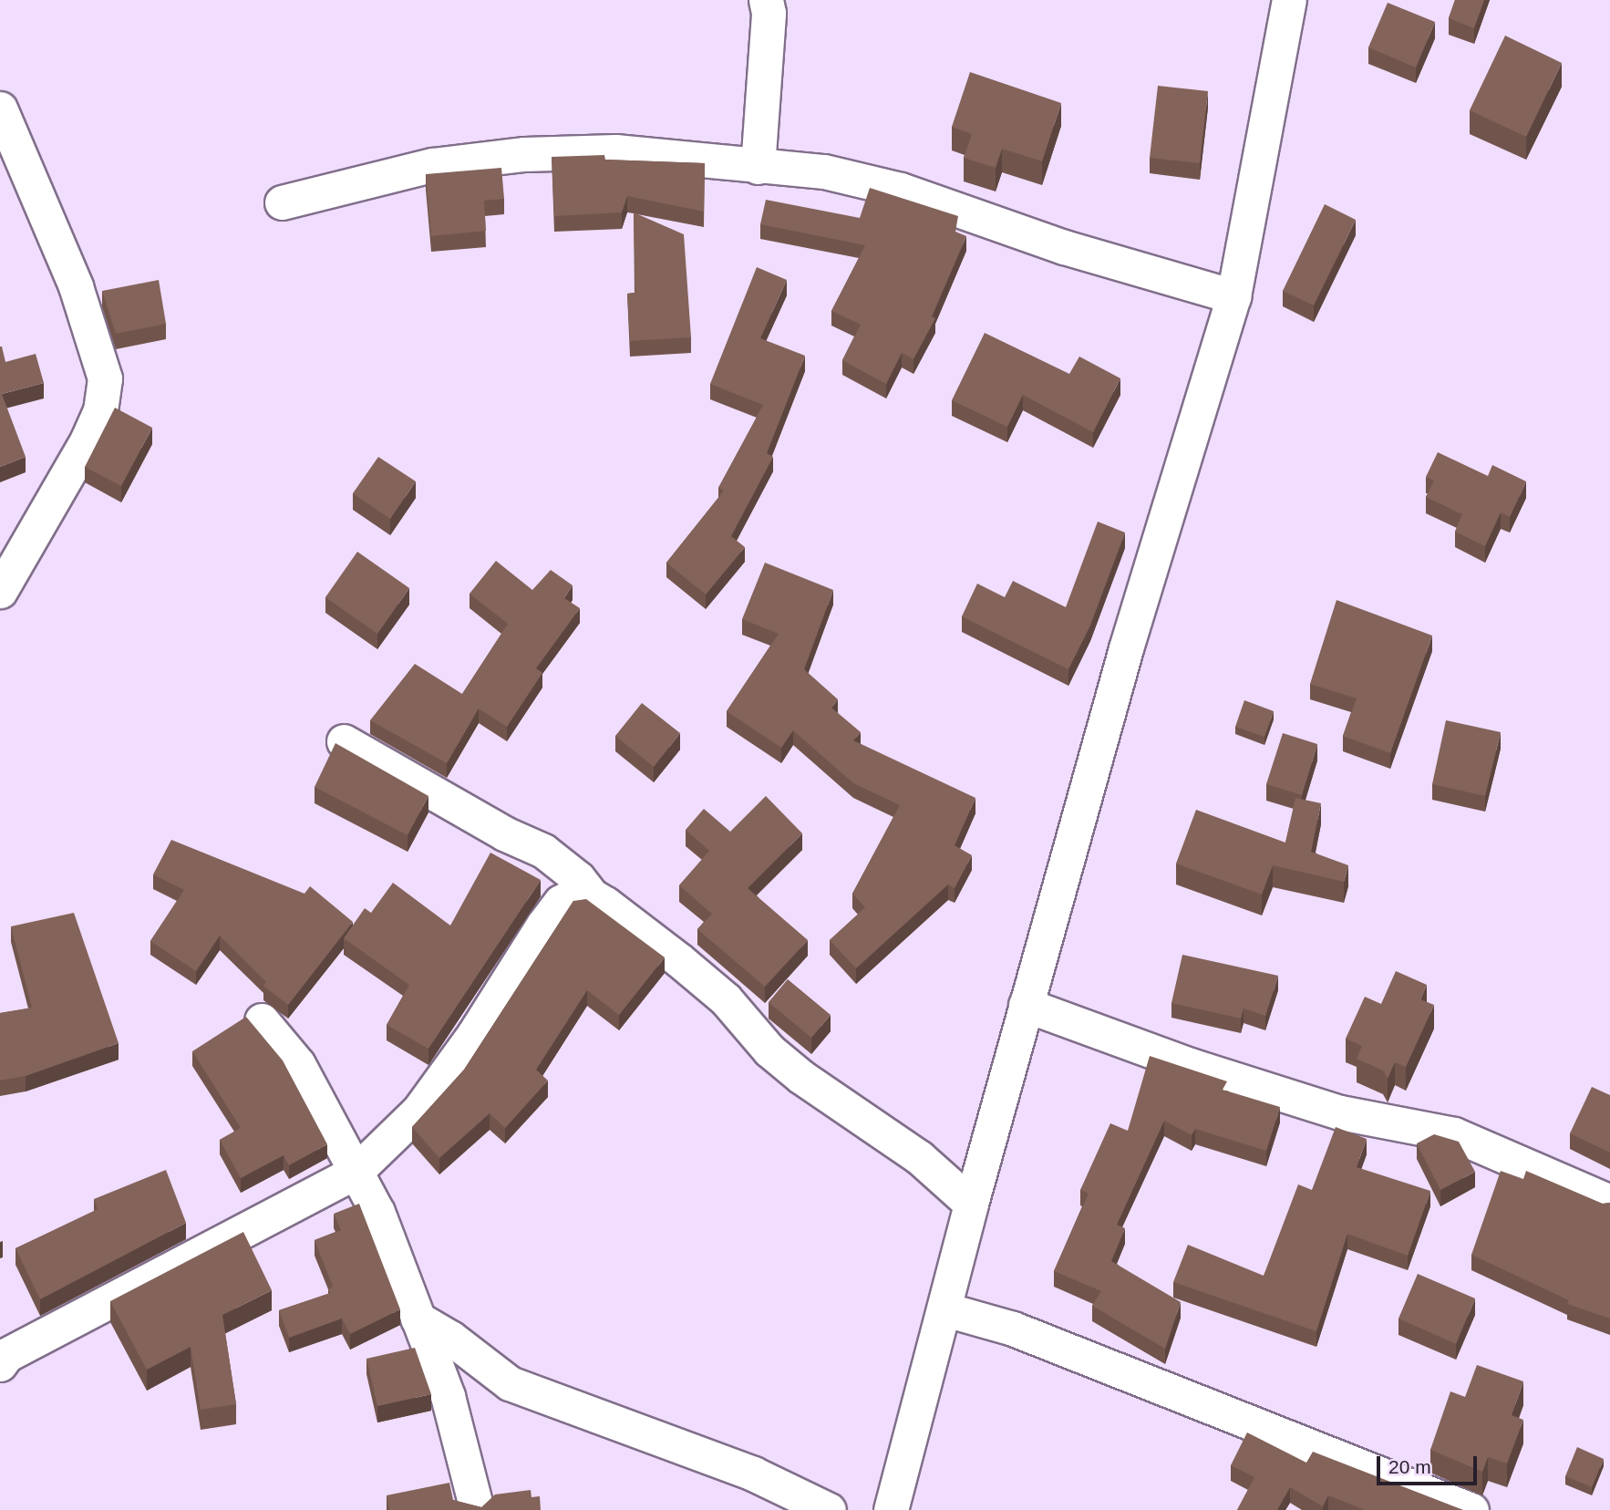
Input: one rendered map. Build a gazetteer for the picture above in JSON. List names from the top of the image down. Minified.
{"scale_bar":"20 m"}
